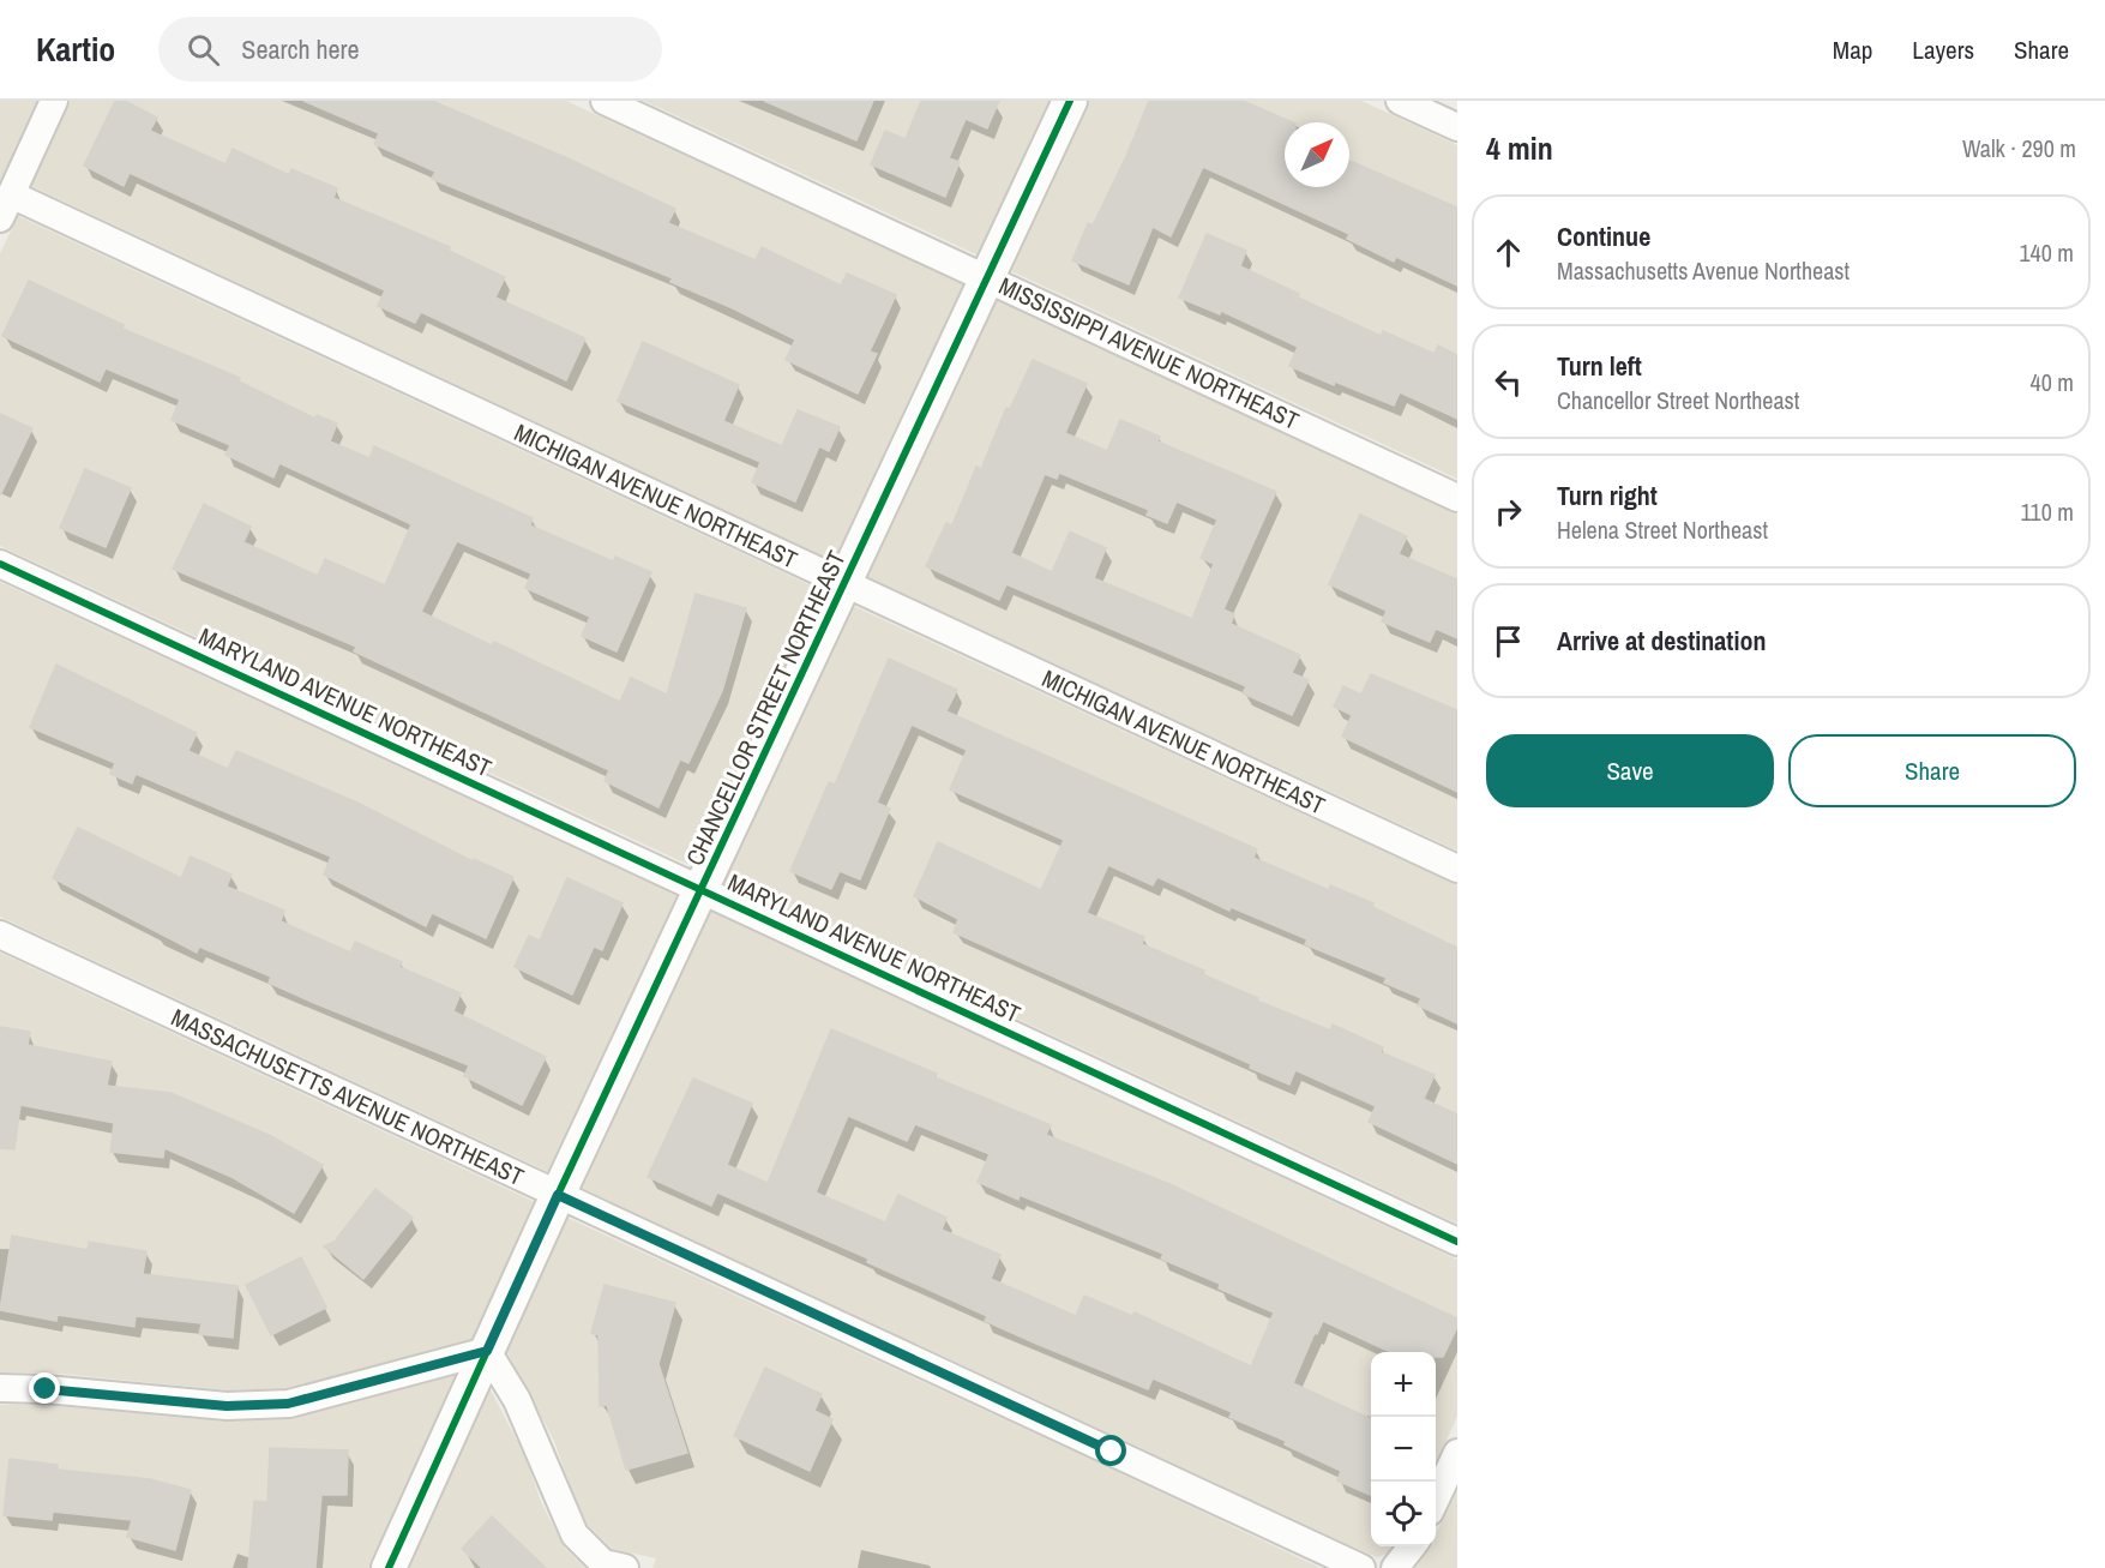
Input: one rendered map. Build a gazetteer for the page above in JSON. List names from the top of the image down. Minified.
{"streets":{"street":["MISSISSIPPI AVENUE NORTHEAST","MICHIGAN AVENUE NORTHEAST","MARYLAND AVENUE NORTHEAST","CHANCELLOR STREET NORTHEAST","MASSACHUSETTS AVENUE NORTHEAST"]},"crossings":[["MISSISSIPPI AVENUE NORTHEAST","CHANCELLOR STREET NORTHEAST"],["MICHIGAN AVENUE NORTHEAST","CHANCELLOR STREET NORTHEAST"],["MARYLAND AVENUE NORTHEAST","CHANCELLOR STREET NORTHEAST"],["CHANCELLOR STREET NORTHEAST","MASSACHUSETTS AVENUE NORTHEAST"]],"north":"top right","page":{"header":"Kartio","search":"Search here","nav":["Map","Layers","Share"],"heading":["4 min","Walk · 290 m"],"list":[["Continue","Massachusetts Avenue Northeast","140 m"],["Turn left","Chancellor Street Northeast","40 m"],["Turn right","Helena Street Northeast","110 m"],"Arrive at destination"],"buttons":["Save","Share"],"map_buttons":["+","−"]}}
